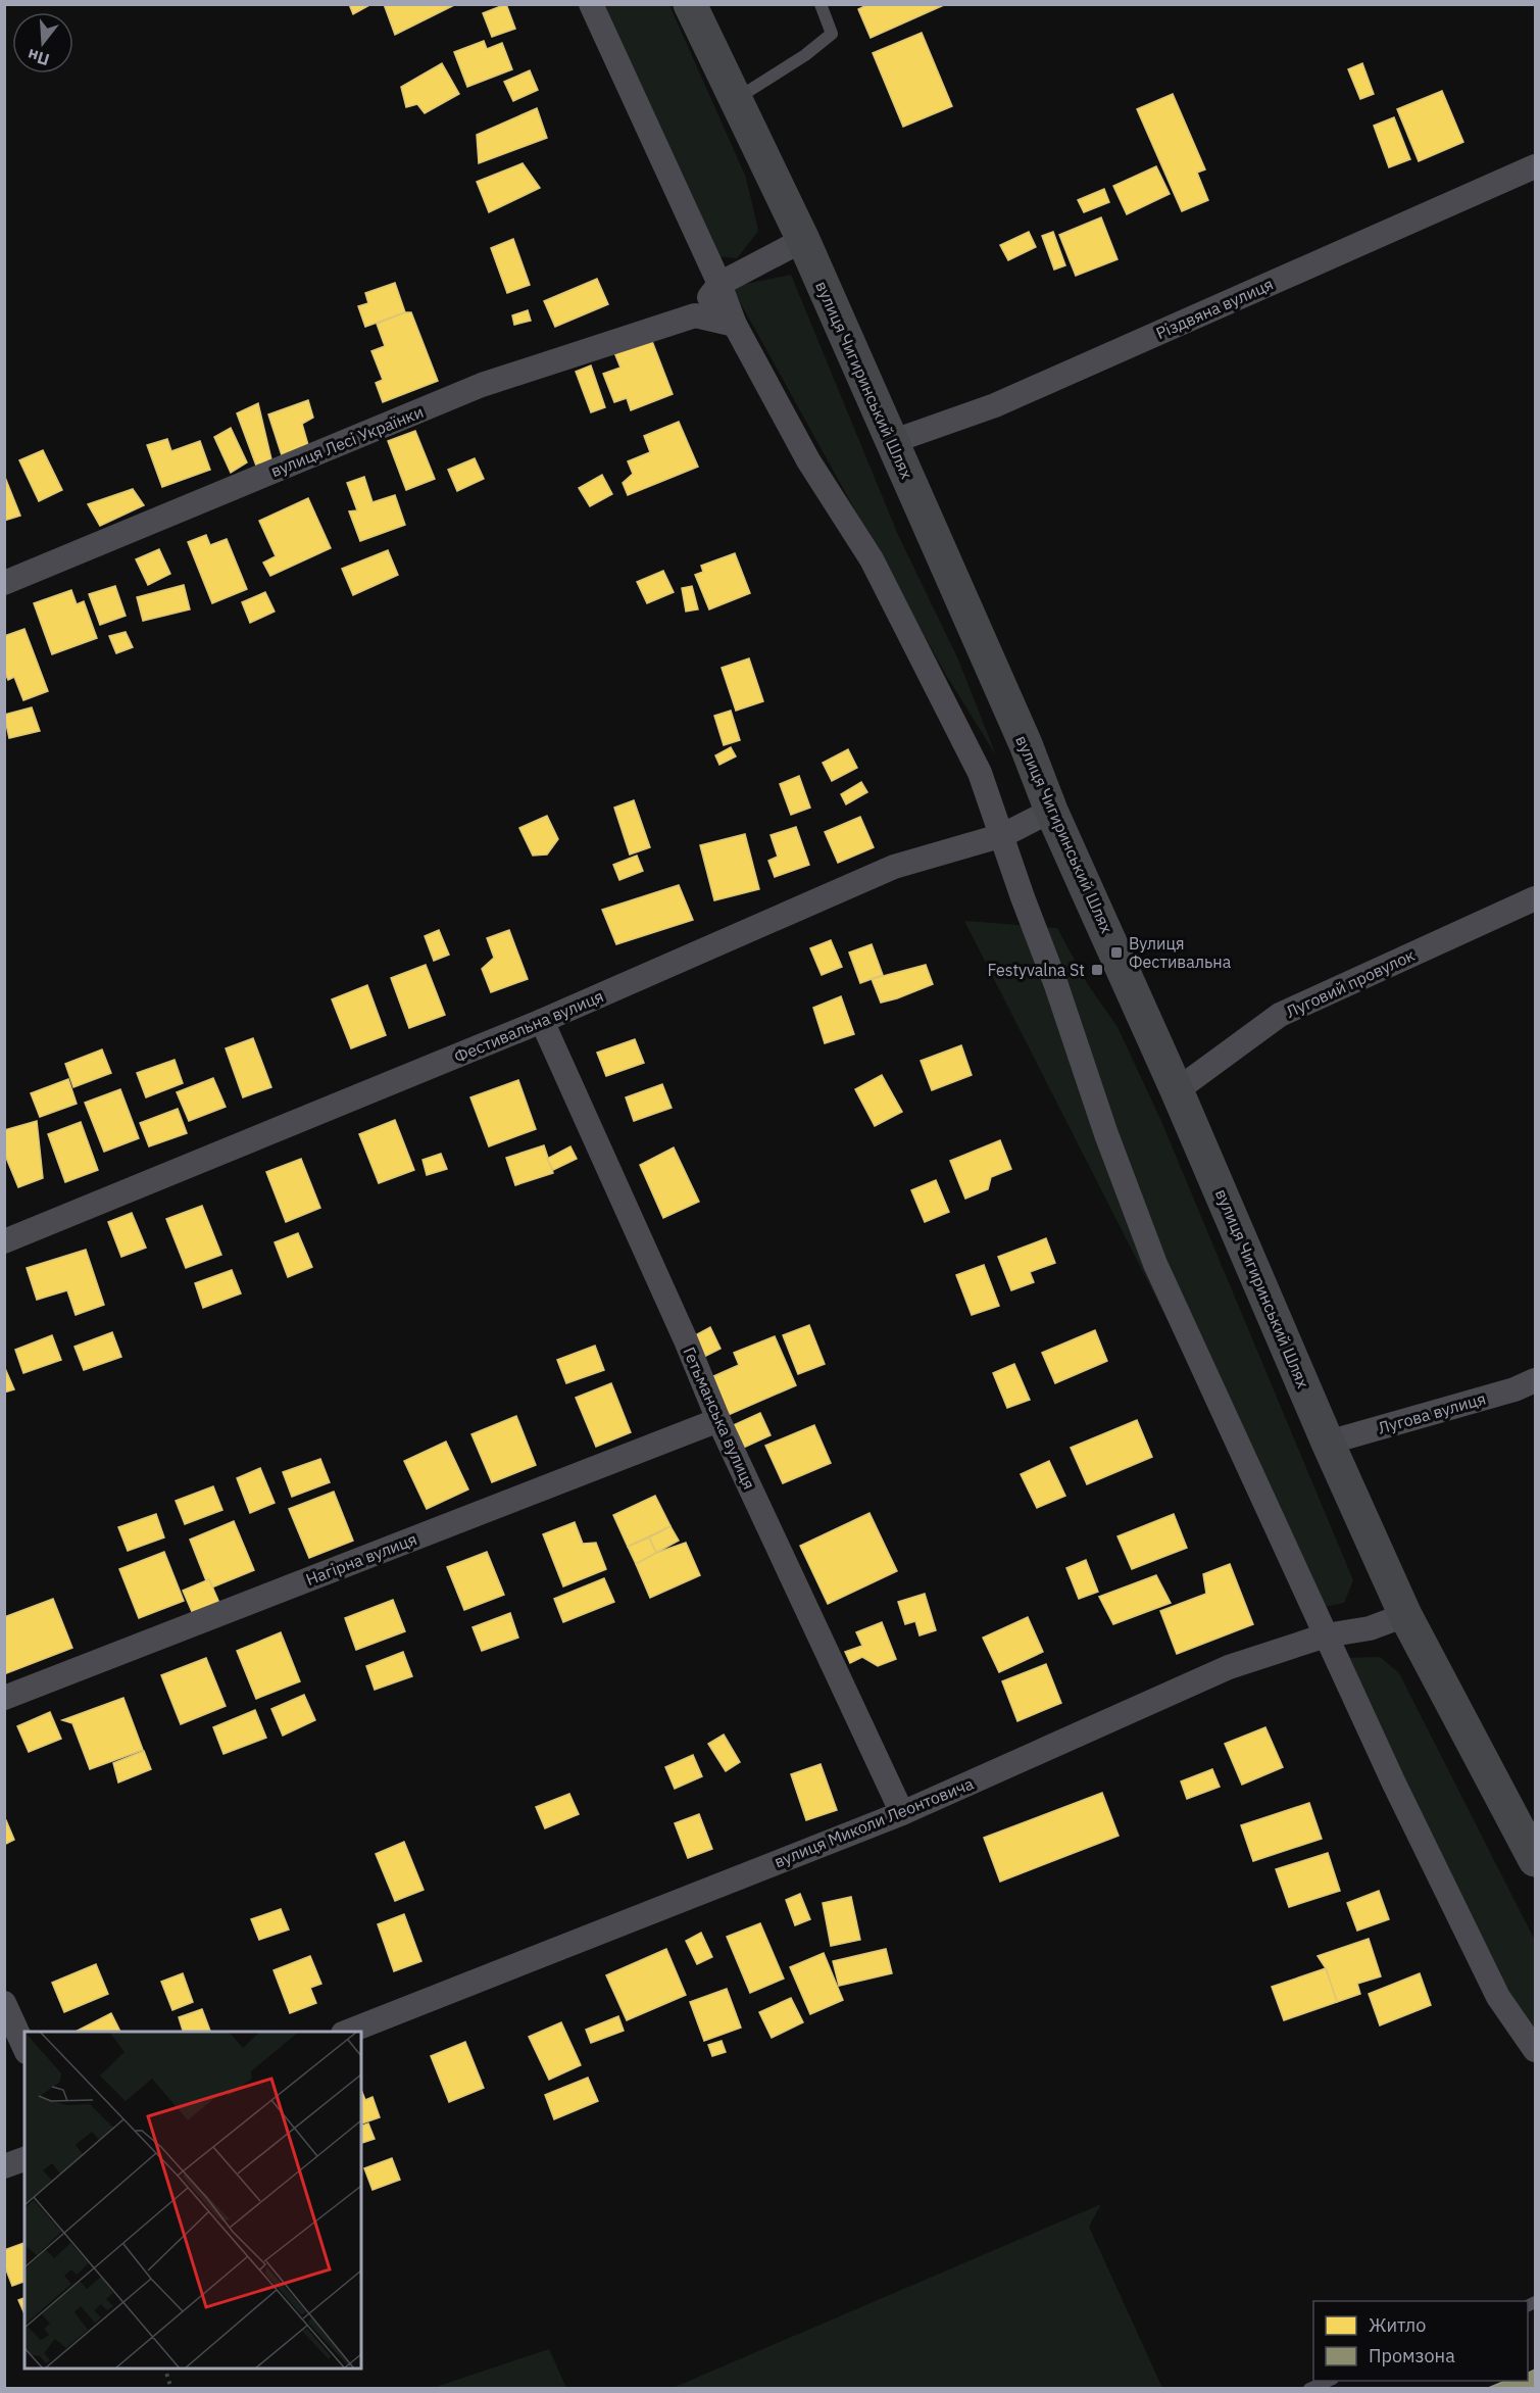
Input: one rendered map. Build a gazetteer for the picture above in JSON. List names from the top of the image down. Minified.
{"streets":{"main road":["вулиця Чигиринський Шлях"],"street":["Різдвяна вулиця","вулиця Лесі Українки","Луговий провулок","Фестивальна вулиця","Лугова вулиця","Гетьманська вулиця","Нагірна вулиця","вулиця Миколи Леонтовича"]},"crossings":[["Різдвяна вулиця","вулиця Чигиринський Шлях"],["вулиця Чигиринський Шлях","Луговий провулок"],["вулиця Чигиринський Шлях","Фестивальна вулиця"],["вулиця Чигиринський Шлях","Лугова вулиця"],["вулиця Чигиринський Шлях","вулиця Миколи Леонтовича"],["Фестивальна вулиця","Гетьманська вулиця"],["Гетьманська вулиця","Нагірна вулиця"],["Гетьманська вулиця","вулиця Миколи Леонтовича"]],"places":{"transit":["Вулиця Фестивальна","Festyvalna St"]},"legend":["Житло","Промзона"],"north":"bottom"}
